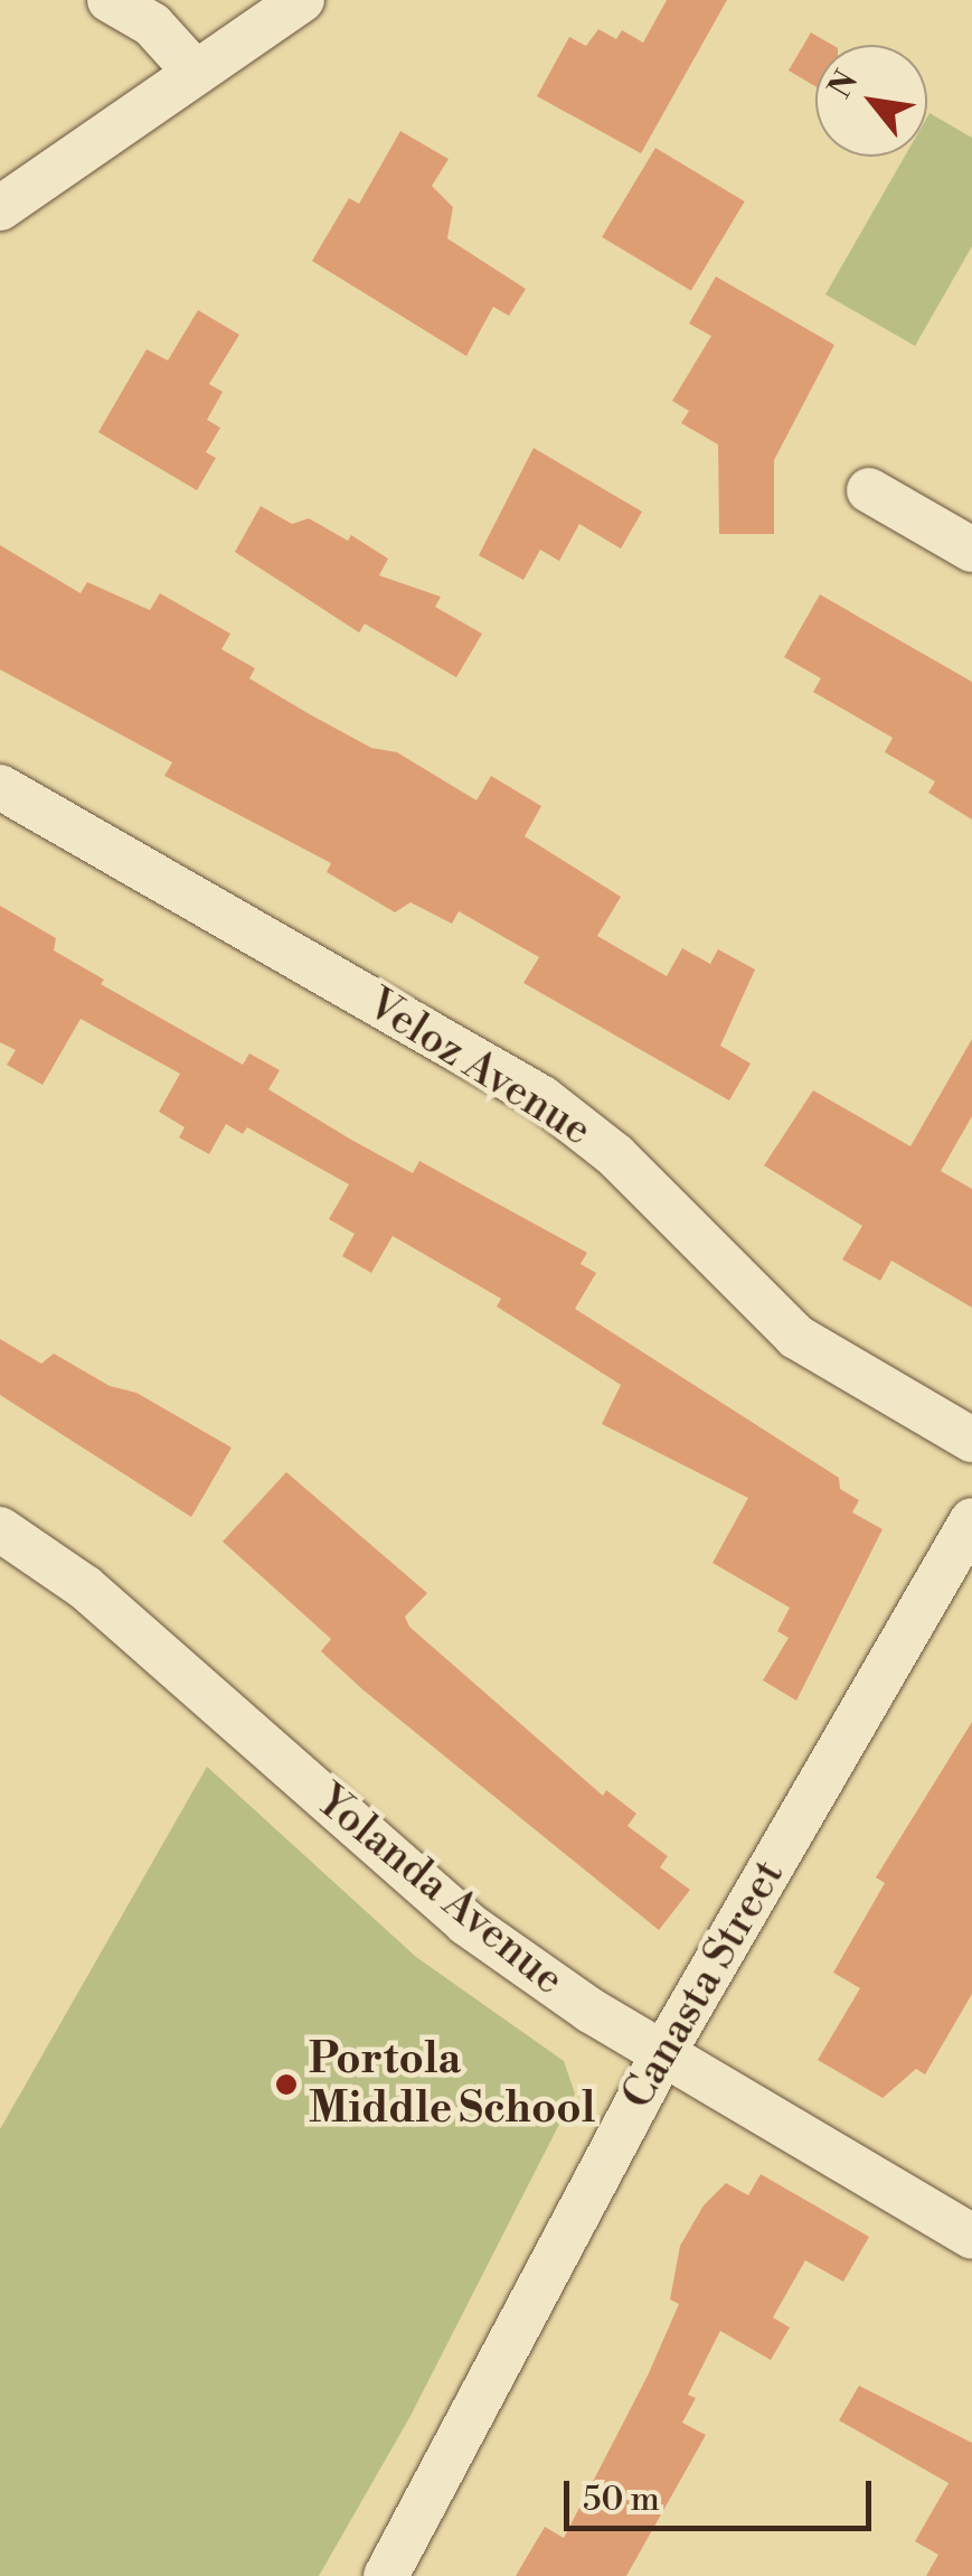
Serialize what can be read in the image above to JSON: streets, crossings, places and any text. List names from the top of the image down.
{
  "streets": {
    "street": ["Veloz Avenue", "Yolanda Avenue", "Canasta Street"]
  },
  "crossings": [
    ["Yolanda Avenue", "Canasta Street"]
  ],
  "places": ["Portola Middle School"],
  "scale_bar": "50 m",
  "north": "top left"
}
